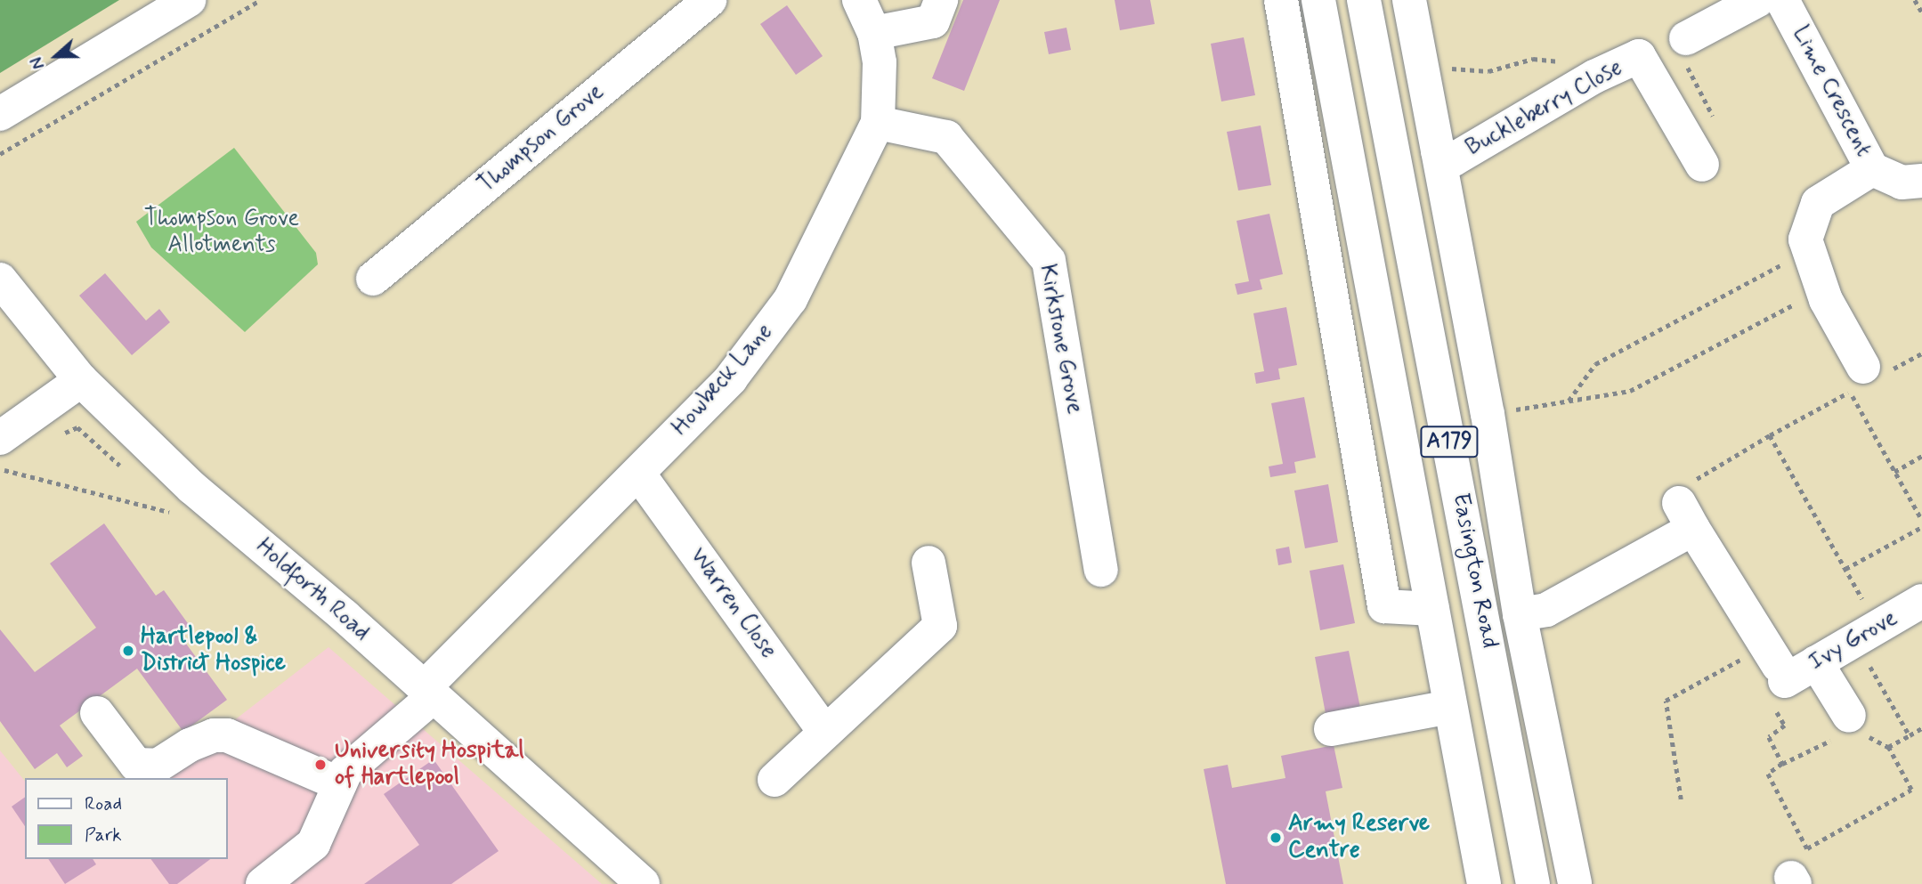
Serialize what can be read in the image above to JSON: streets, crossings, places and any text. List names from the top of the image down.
{
  "streets": {
    "main road": [
      "Lime Crescent",
      "Buckleberry Close",
      "Thompson Grove",
      "Kirkstone Grove",
      "Howbeck Lane",
      "A179",
      "Easington Road",
      "Holdforth Road",
      "Warren Close",
      "Ivy Grove"
    ]
  },
  "crossings": [
    ["Buckleberry Close", "Easington Road"],
    ["Kirkstone Grove", "Howbeck Lane"],
    ["Howbeck Lane", "Holdforth Road"],
    ["Howbeck Lane", "Warren Close"]
  ],
  "parks": ["Thompson Grove Allotments"],
  "places": ["Hartlepool & District Hospice", "University Hospital of Hartlepool", "Army Reserve Centre"],
  "legend": ["Road", "Park"],
  "north": "left"
}
